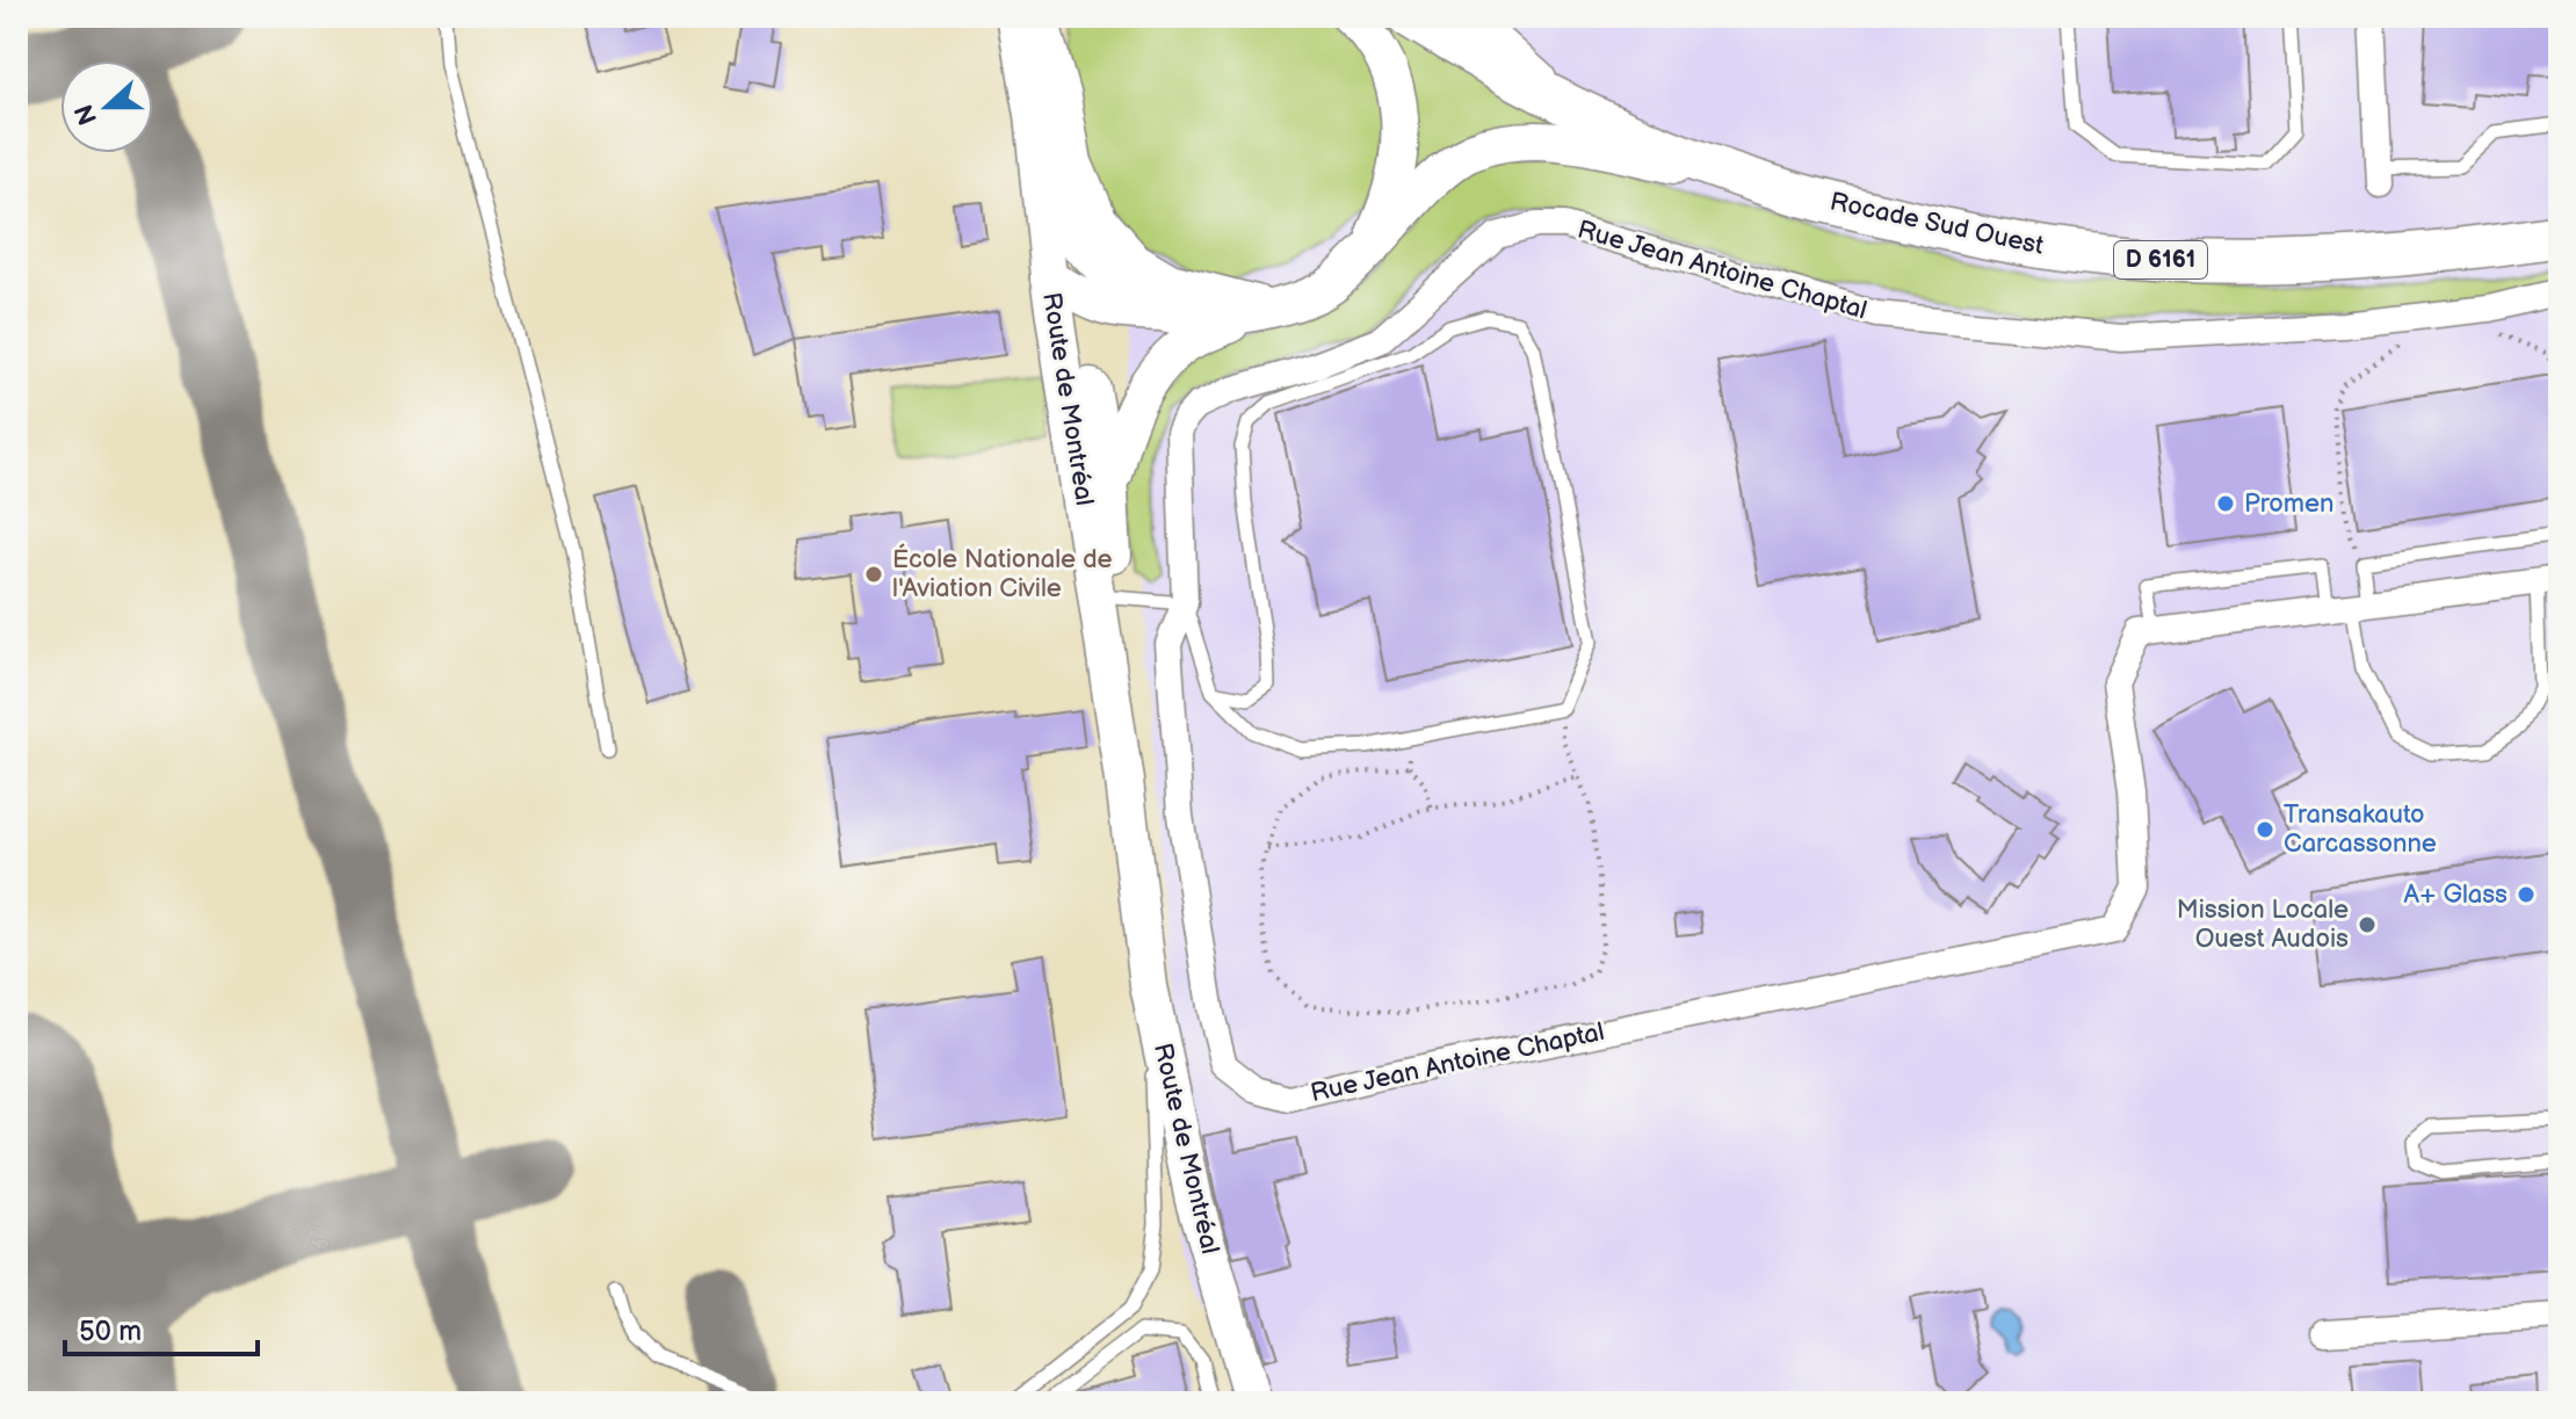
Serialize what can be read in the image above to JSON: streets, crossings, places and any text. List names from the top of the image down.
{
  "streets": {
    "main road": ["Rocade Sud Ouest", "D 6161", "Route de Montréal"],
    "street": ["Rue Jean Antoine Chaptal"]
  },
  "places": [
    "Promen",
    "École Nationale de l'Aviation Civile",
    "Transakauto Carcassonne",
    "A+ Glass",
    "Mission Locale Ouest Audois"
  ],
  "scale_bar": "50 m",
  "north": "left"
}
